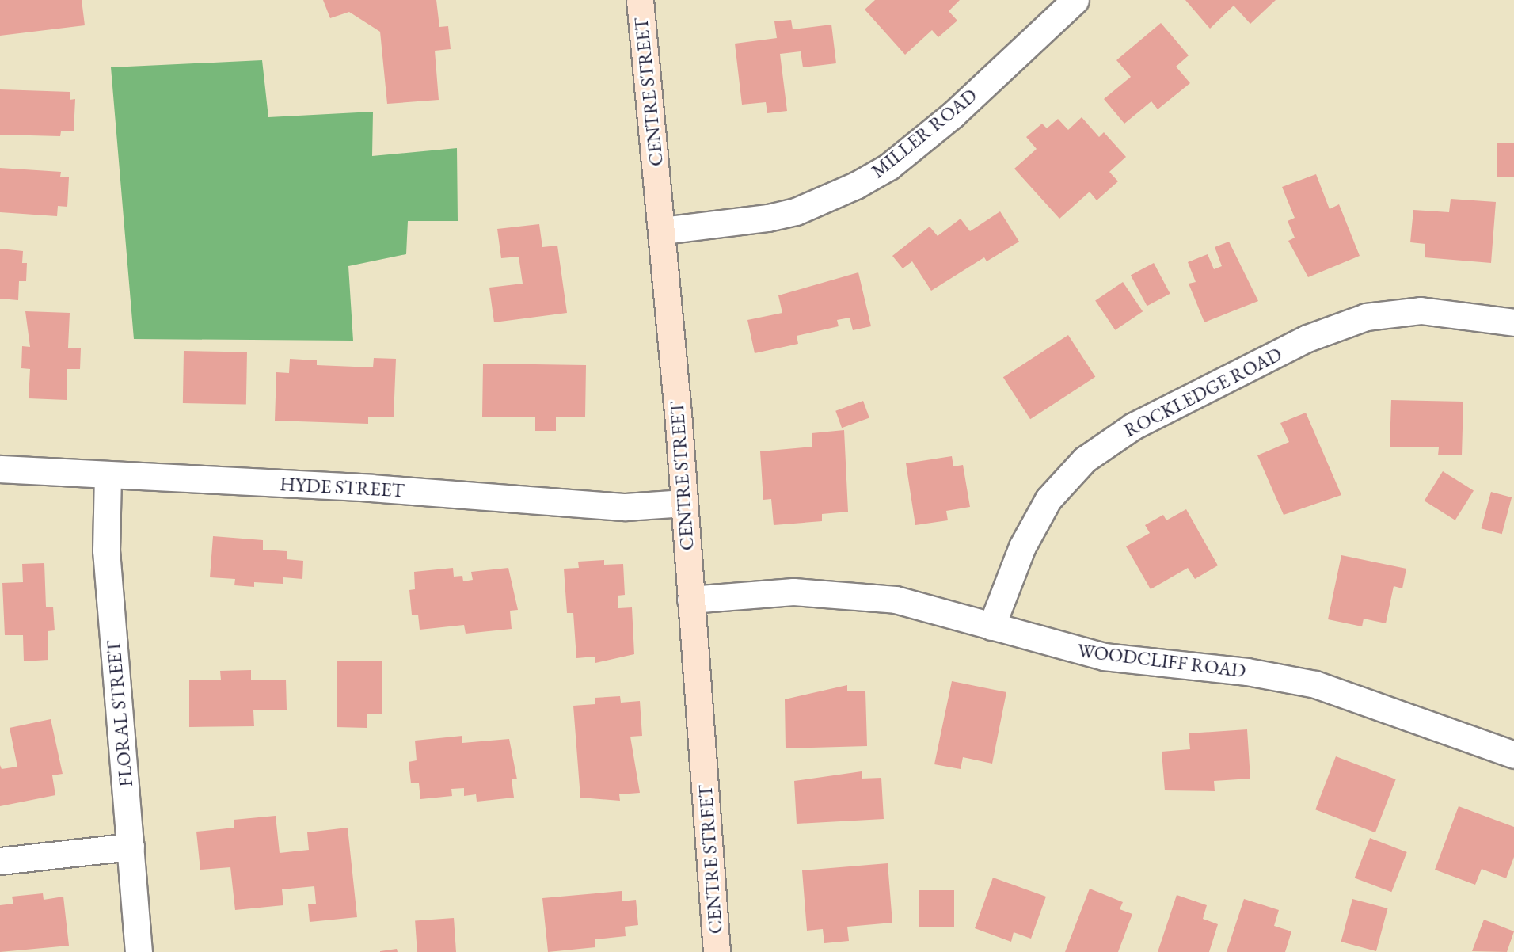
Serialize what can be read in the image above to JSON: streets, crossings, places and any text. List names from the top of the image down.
{
  "streets": {
    "main road": ["CENTRE STREET"],
    "street": [
      "MILLER ROAD",
      "ROCKLEDGE ROAD",
      "HYDE STREET",
      "WOODCLIFF ROAD",
      "FLORAL STREET"
    ]
  },
  "crossings": [
    ["CENTRE STREET", "MILLER ROAD"],
    ["CENTRE STREET", "HYDE STREET"],
    ["CENTRE STREET", "WOODCLIFF ROAD"],
    ["ROCKLEDGE ROAD", "WOODCLIFF ROAD"],
    ["HYDE STREET", "FLORAL STREET"]
  ]
}
